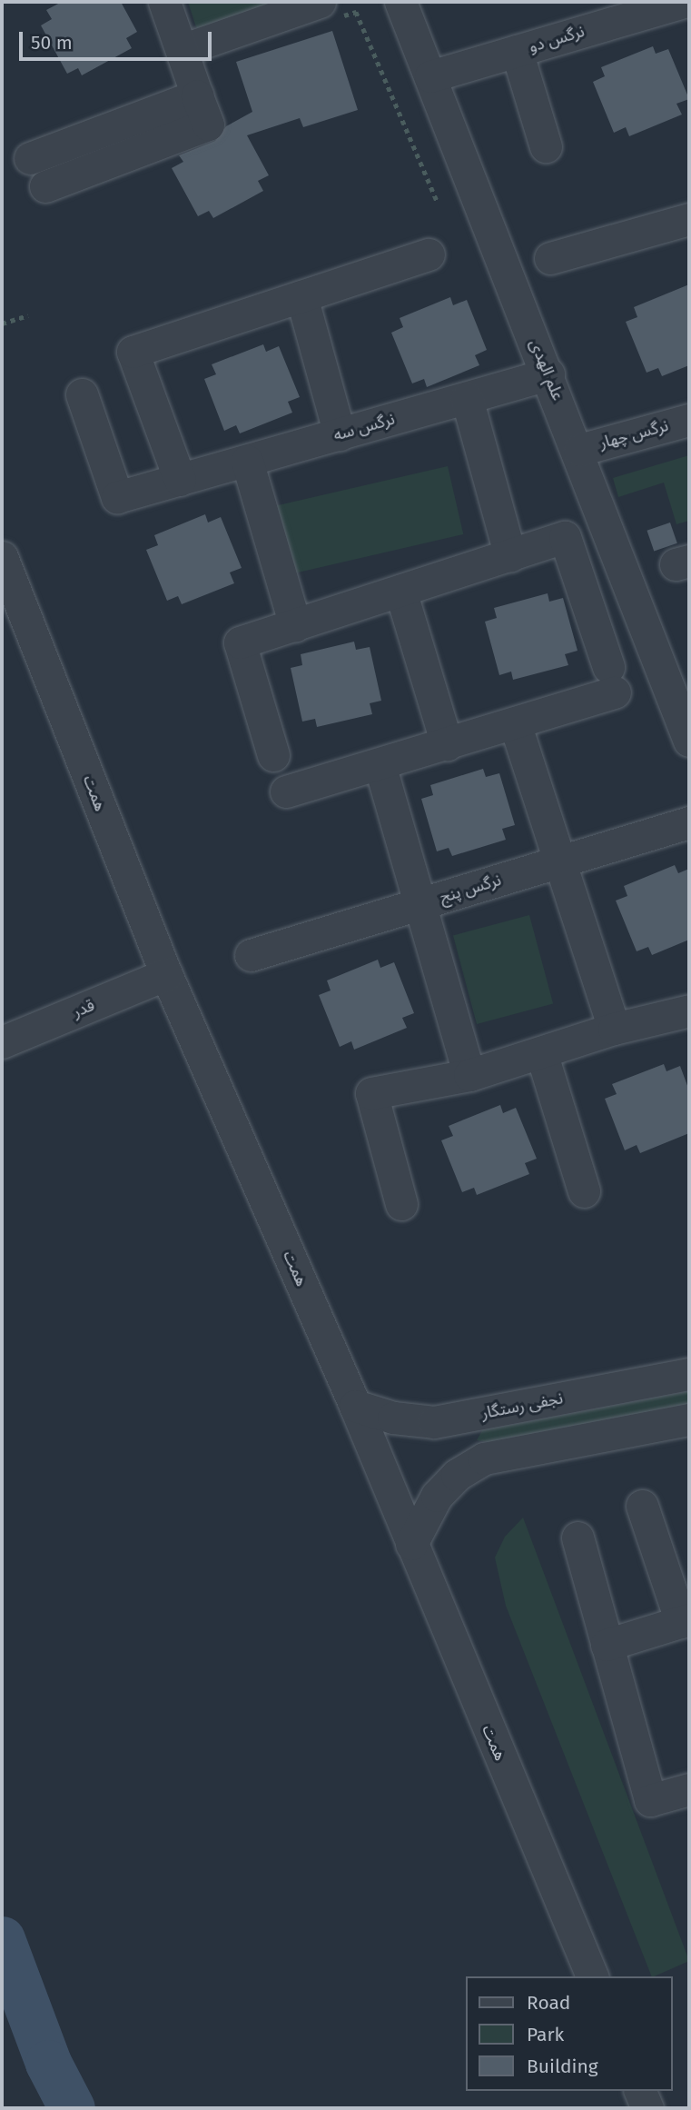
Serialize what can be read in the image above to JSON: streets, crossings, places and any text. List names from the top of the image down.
{
  "streets": {
    "street": [
      "نرگس دو",
      "علم الهدی",
      "نرگس سه",
      "نرگس چهار",
      "همت",
      "نرگس پنج",
      "قدر",
      "نجفی رستگار"
    ]
  },
  "crossings": [
    ["نرگس دو", "علم الهدی"],
    ["علم الهدی", "نرگس سه"],
    ["علم الهدی", "نرگس چهار"],
    ["همت", "قدر"],
    ["همت", "نجفی رستگار"]
  ],
  "legend": ["Road", "Park", "Building"],
  "scale_bar": "50 m"
}
